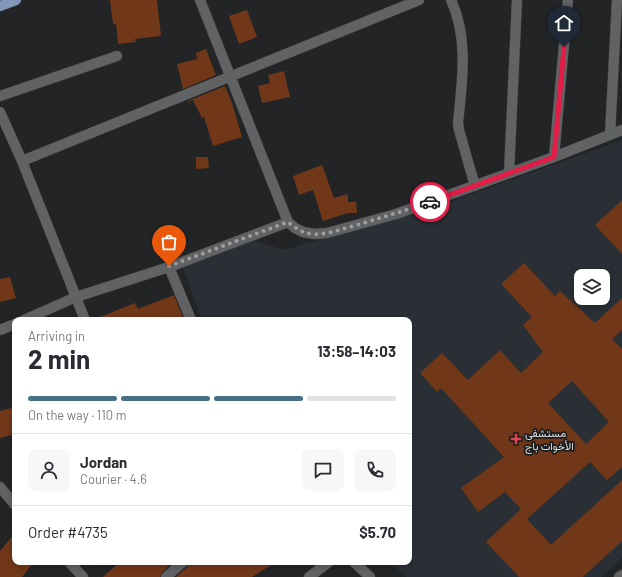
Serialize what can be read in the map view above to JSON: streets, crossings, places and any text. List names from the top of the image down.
{
  "places": {
    "health": ["مستشفى الأخوات باج"]
  },
  "page": {
    "heading": ["2 min", "Arriving in", "13:58–14:03"],
    "panel": [
      "Jordan",
      "Courier · 4.6",
      "Order #4735",
      "$5.70"
    ],
    "bar": "On the way · 110 m"
  }
}
